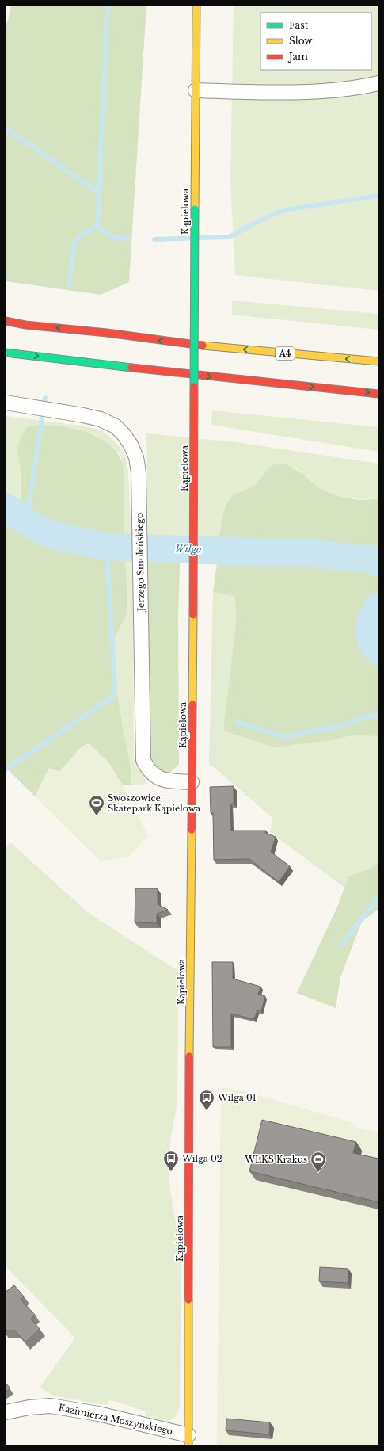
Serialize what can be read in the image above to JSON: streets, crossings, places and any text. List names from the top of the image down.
{
  "streets": {
    "main road": ["Kąpielowa", "A4"],
    "street": ["Jerzego Smoleńskiego", "Kazimierza Moszyńskiego"]
  },
  "crossings": [
    ["Kąpielowa", "Jerzego Smoleńskiego"],
    ["Kąpielowa", "Kazimierza Moszyńskiego"]
  ],
  "water": ["Wilga"],
  "places": {
    "sports": ["Swoszowice Skatepark Kąpielowa", "WLKS Krakus"],
    "bus stop": ["Wilga 01", "Wilga 02"]
  },
  "legend": ["Fast", "Slow", "Jam"]
}
